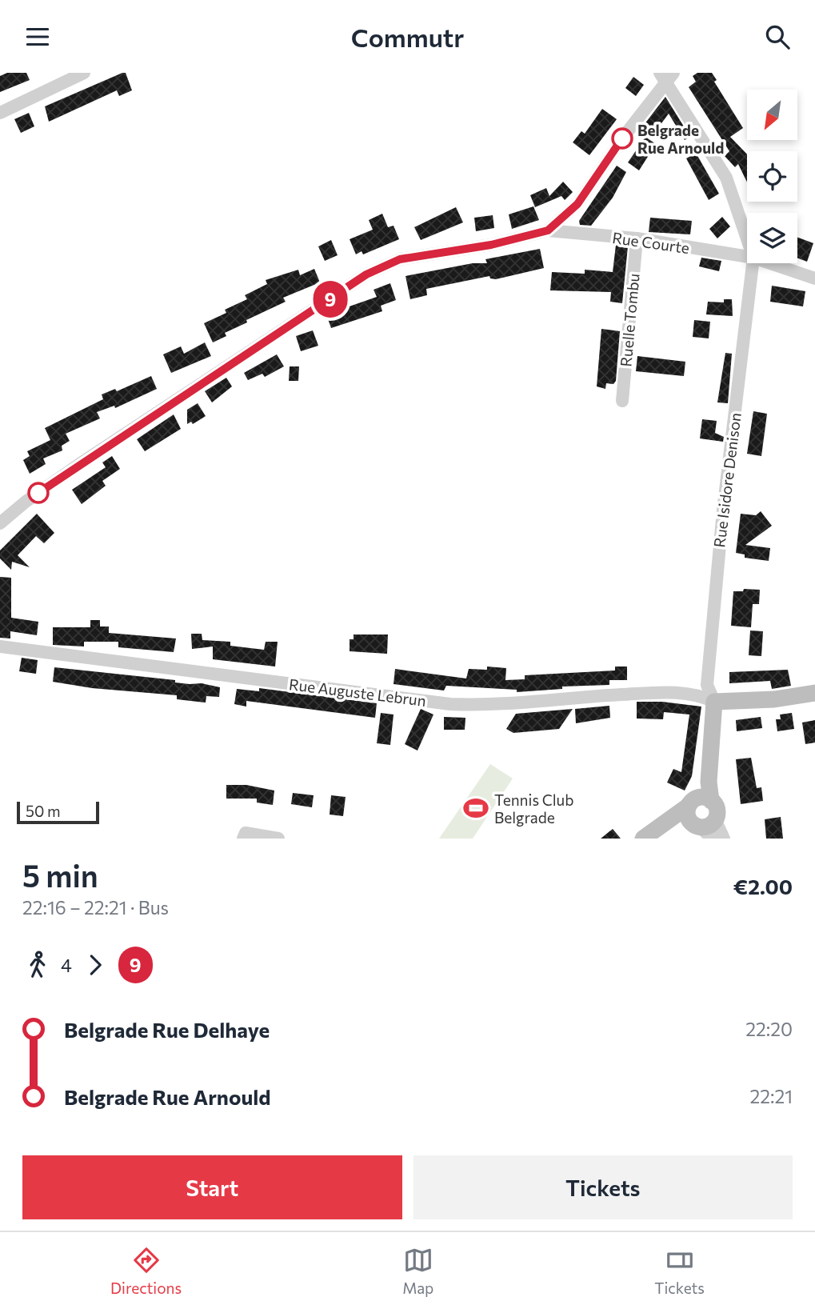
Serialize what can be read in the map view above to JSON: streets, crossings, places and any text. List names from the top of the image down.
{
  "streets": {
    "street": [
      "Rue Courte",
      "Ruelle Tombu",
      "Rue Isidore Denison",
      "Rue Auguste Lebrun"
    ]
  },
  "crossings": [
    ["Rue Courte", "Ruelle Tombu"],
    ["Rue Isidore Denison", "Rue Auguste Lebrun"]
  ],
  "places": {
    "other": ["Belgrade Rue Arnould"],
    "sports": ["Tennis Club Belgrade"]
  },
  "lines": ["bus line 9"],
  "scale_bar": "50 m",
  "north": "bottom left",
  "page": {
    "header": "Commutr",
    "on_map": "9",
    "scale": "50 m",
    "heading": ["5 min", "22:16 – 22:21 · Bus", "€2.00"],
    "legs": ["4", "9"],
    "list": [
      {
        "name": "Belgrade Rue Delhaye",
        "value": "22:20"
      },
      {
        "name": "Belgrade Rue Arnould",
        "value": "22:21"
      }
    ],
    "buttons": ["Start", "Tickets"],
    "tabs": ["Directions", "Map", "Tickets"]
  }
}
